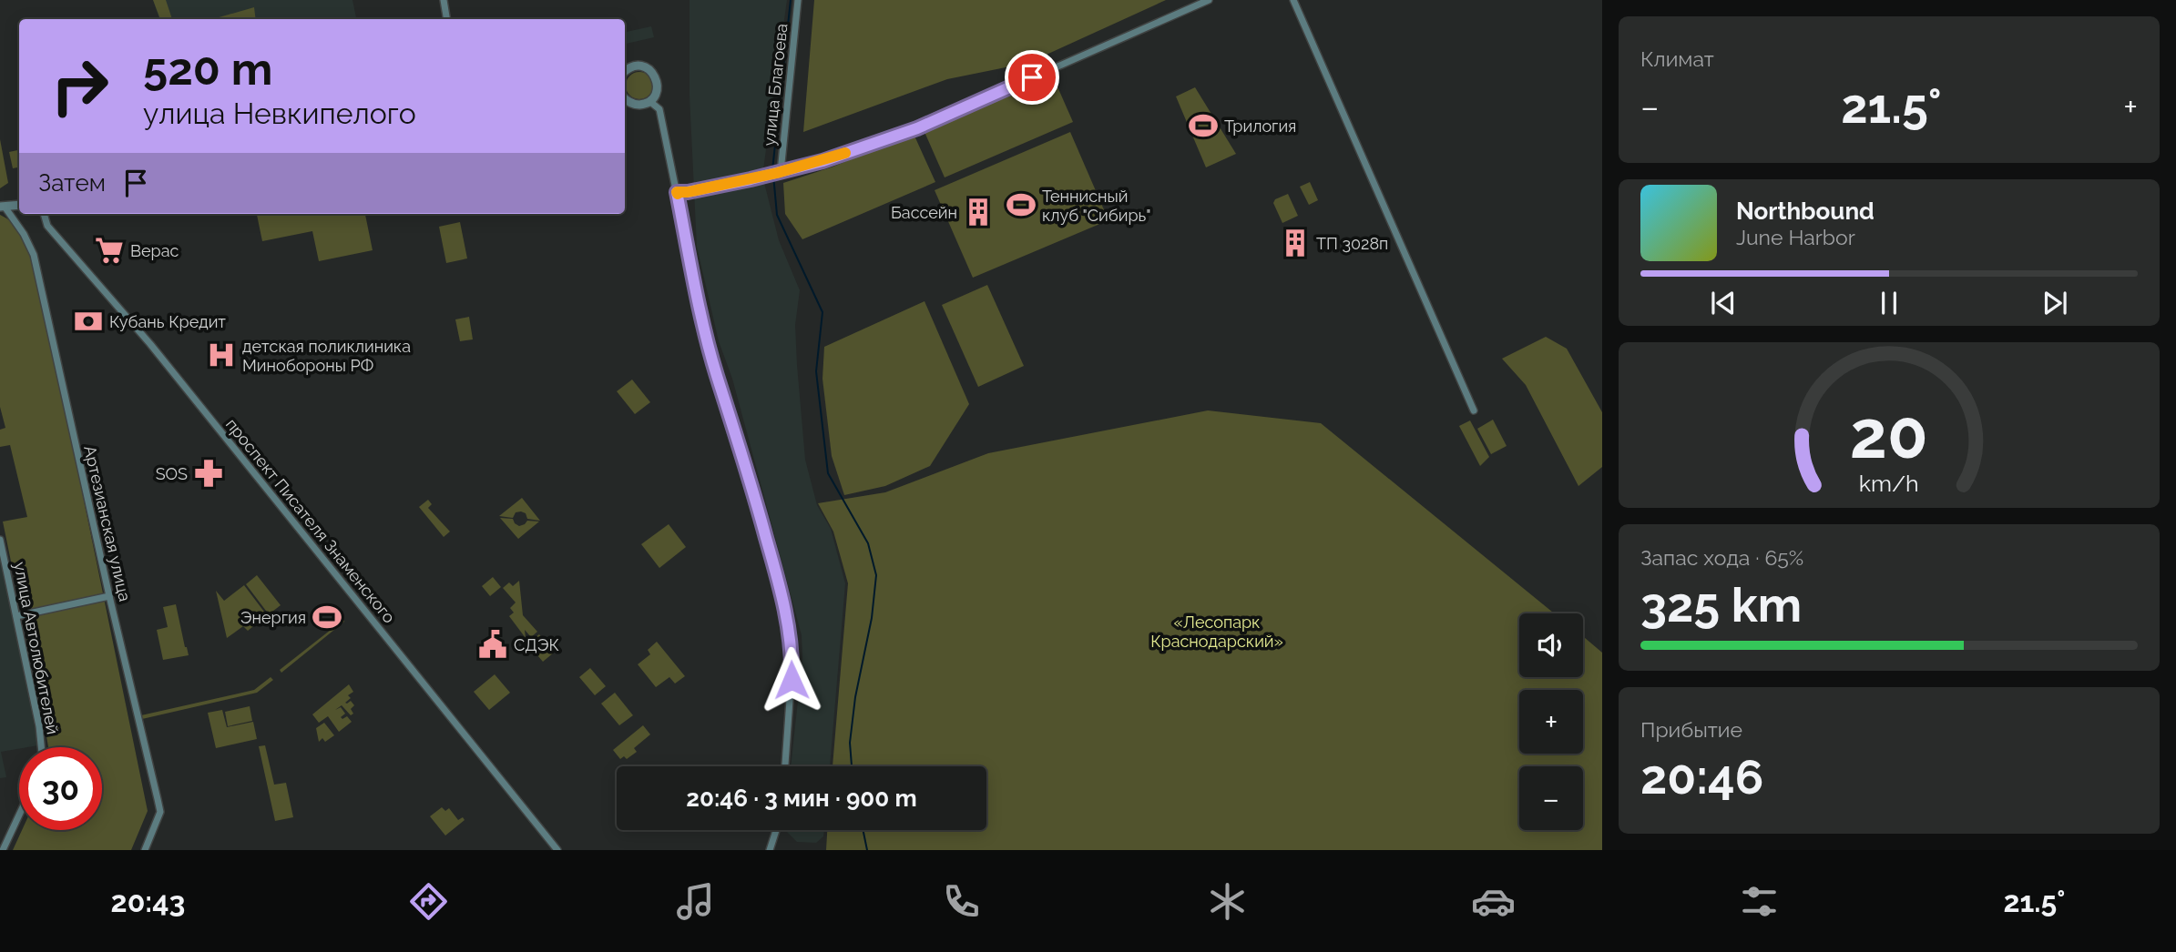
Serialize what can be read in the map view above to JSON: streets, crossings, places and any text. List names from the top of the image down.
{
  "streets": {
    "street": [
      "улица Благоева",
      "проспект Писателя Знаменского",
      "Артезианская улица",
      "улица Автолюбителей"
    ]
  },
  "parks": ["«Лесопарк Краснодарский»"],
  "places": {
    "sports": ["Трилогия", "Теннисный клуб \"Сибирь\"", "Энергия"],
    "building": ["Бассейн", "ТП 3028п"],
    "supermarket": ["Верас"],
    "bank": ["Кубань Кредит"],
    "hospital": ["детская поликлиника Минобороны РФ"],
    "pharmacy": ["SOS"],
    "public building": ["СДЭК"]
  },
  "page": {
    "tile": [
      "Климат",
      ["Запас хода · 65%", "325 km"],
      ["Прибытие", "20:46"]
    ],
    "turn": ["520 m", "улица Невкипелого"],
    "heat": ["−", "21.5°", "+"],
    "then": "Затем",
    "song": ["Northbound", "June Harbor"],
    "map_buttons": ["+", "−"],
    "limit": "30",
    "trip": "20:46 · 3 мин · 900 m",
    "tabs": ["20:43", "21.5°"],
    "gauge": ["20", "km/h"]
  }
}
